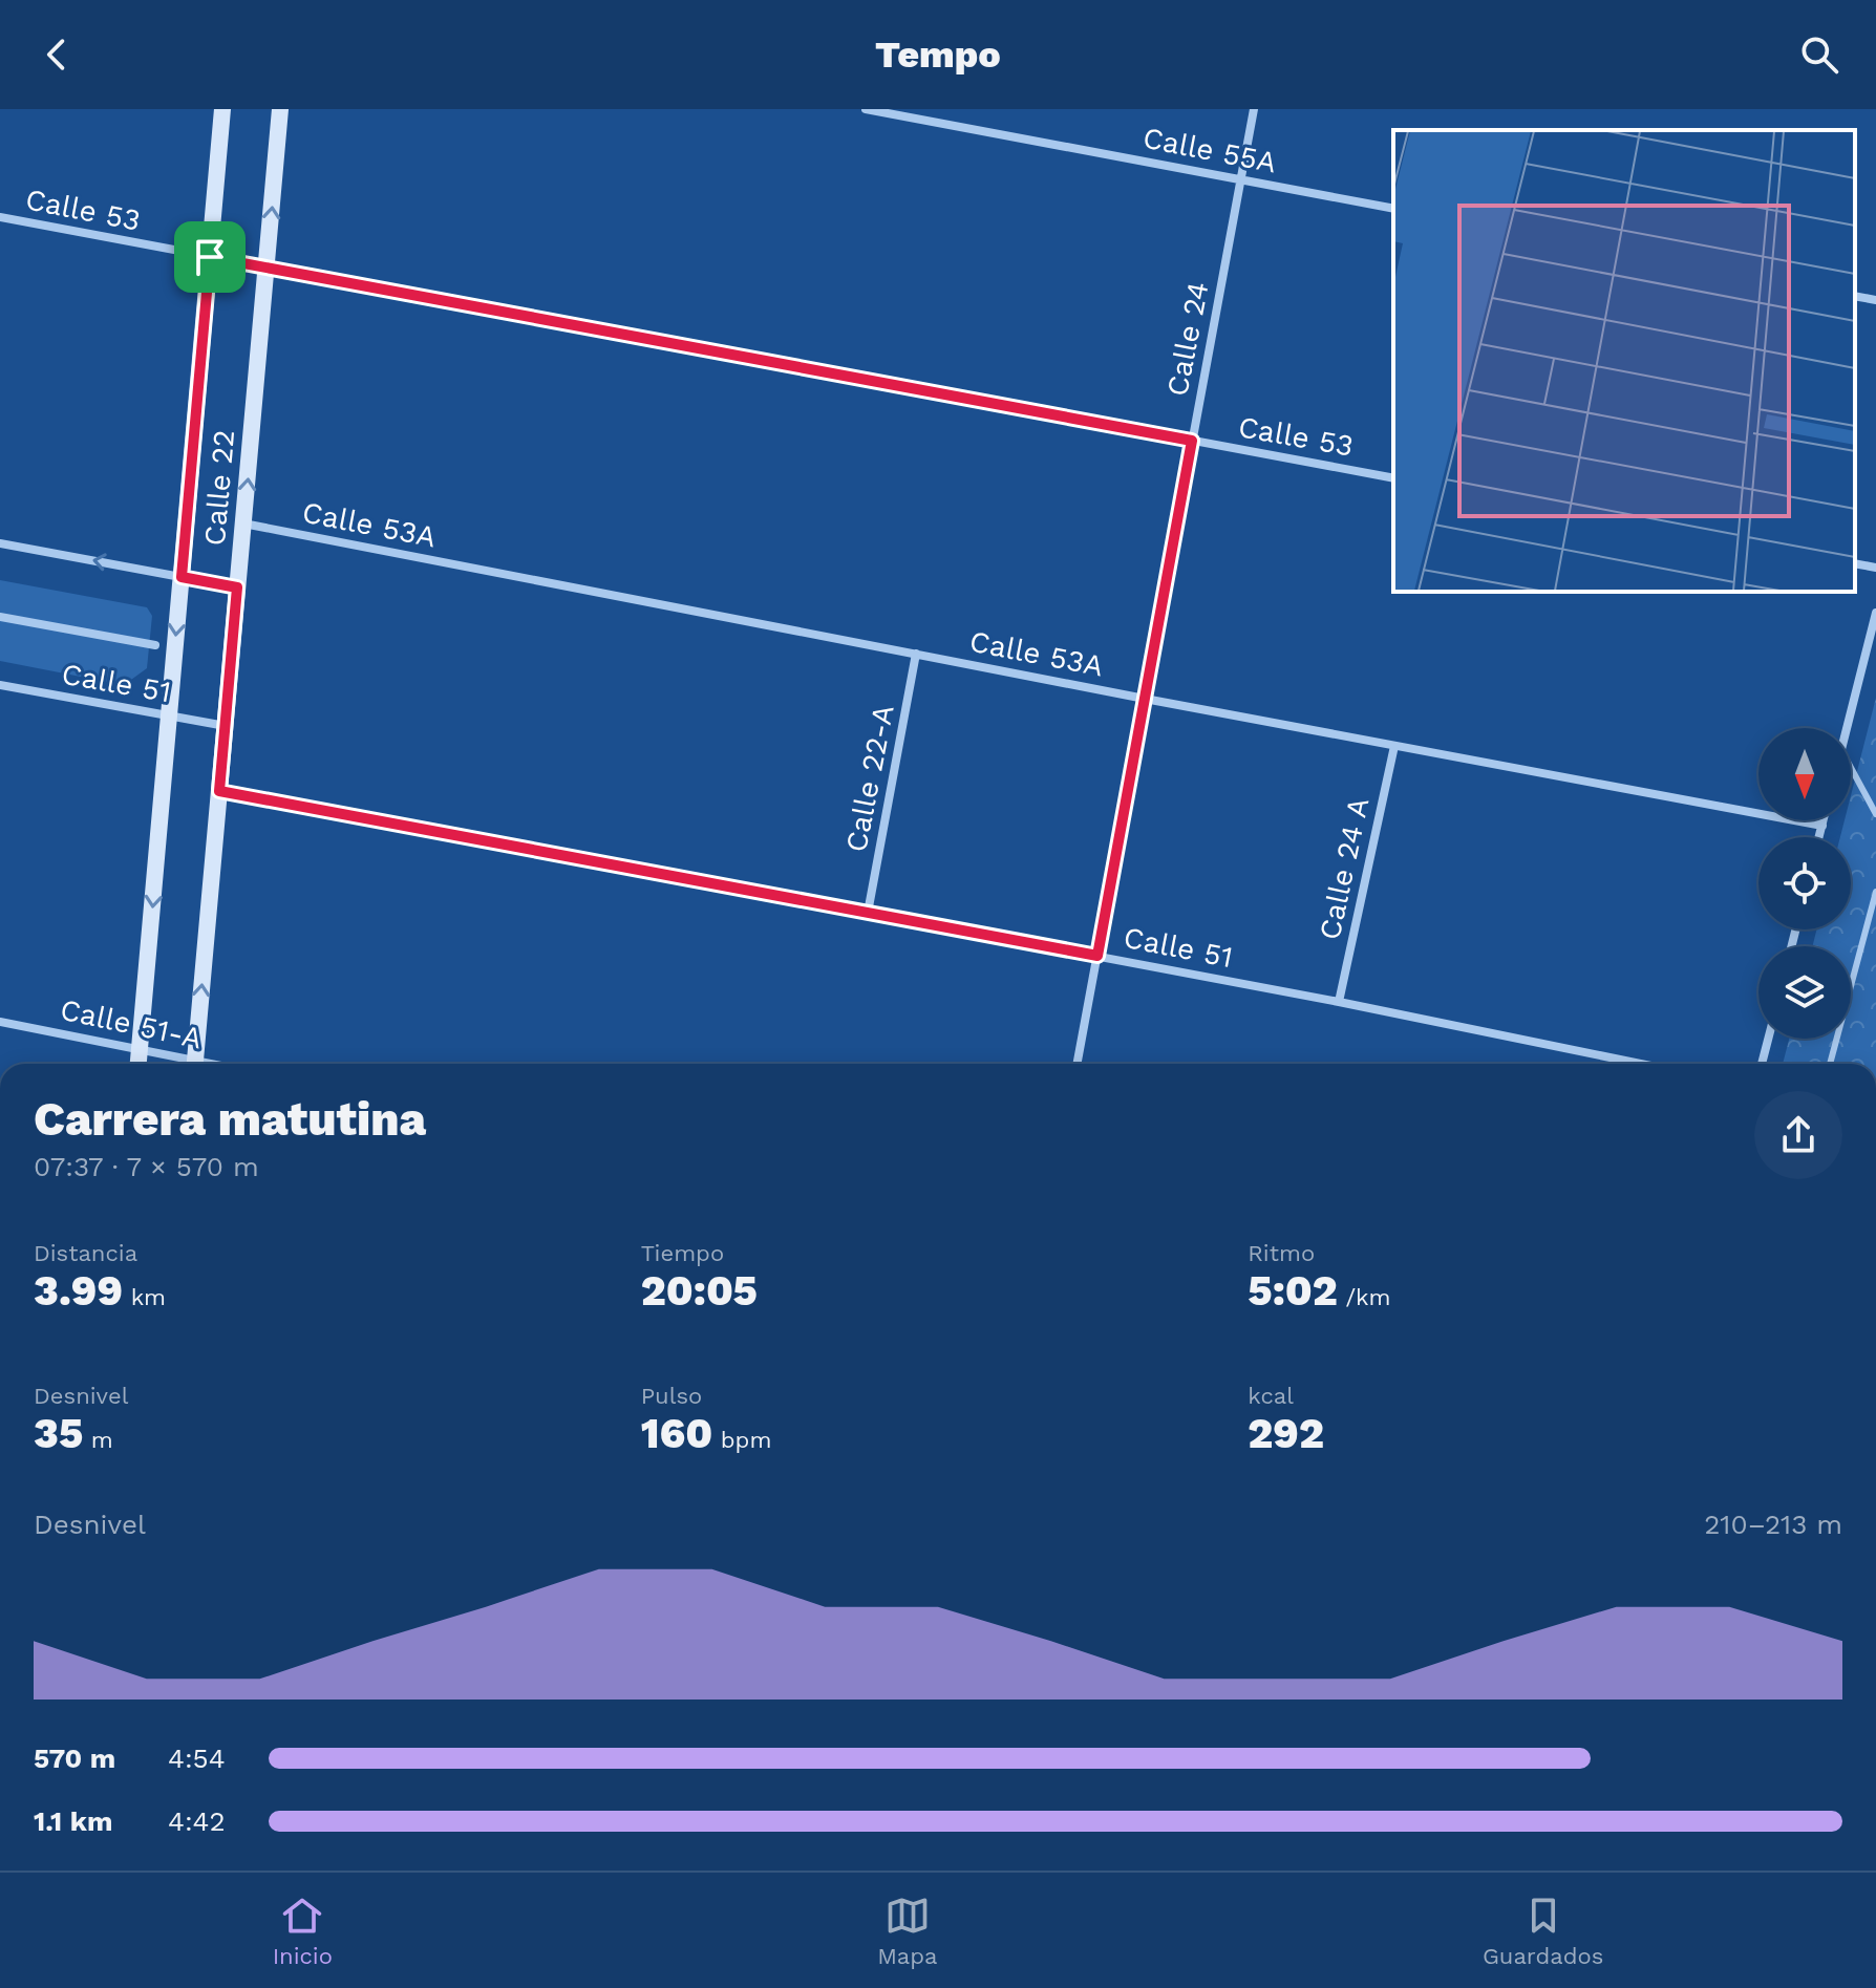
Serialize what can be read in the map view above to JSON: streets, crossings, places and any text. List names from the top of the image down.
{
  "streets": {
    "street": [
      "Calle 55A",
      "Calle 53",
      "Calle 24",
      "Calle 22",
      "Calle 53A",
      "Calle 51",
      "Calle 22-A",
      "Calle 24 A",
      "Calle 51-A"
    ]
  },
  "crossings": [
    ["Calle 55A", "Calle 24"],
    ["Calle 53", "Calle 24"],
    ["Calle 53", "Calle 22"],
    ["Calle 24", "Calle 53A"],
    ["Calle 24", "Calle 51"],
    ["Calle 22", "Calle 53A"],
    ["Calle 22", "Calle 51"],
    ["Calle 22", "Calle 51-A"],
    ["Calle 53A", "Calle 22-A"],
    ["Calle 53A", "Calle 24 A"],
    ["Calle 51", "Calle 22-A"],
    ["Calle 51", "Calle 24 A"]
  ],
  "north": "bottom",
  "page": {
    "header": "Tempo",
    "heading": ["Carrera matutina", "07:37 · 7 × 570 m"],
    "stats": [
      ["Distancia", "3.99 km"],
      ["Tiempo", "20:05"],
      ["Ritmo", "5:02 /km"],
      ["Desnivel", "35 m"],
      ["Pulso", "160 bpm"],
      ["kcal", "292"]
    ],
    "chart": ["Desnivel", "210–213 m"],
    "list": [
      {
        "name": "570 m",
        "note": "4:54"
      },
      {
        "name": "1.1 km",
        "note": "4:42"
      }
    ],
    "tabs": ["Inicio", "Mapa", "Guardados"]
  }
}
